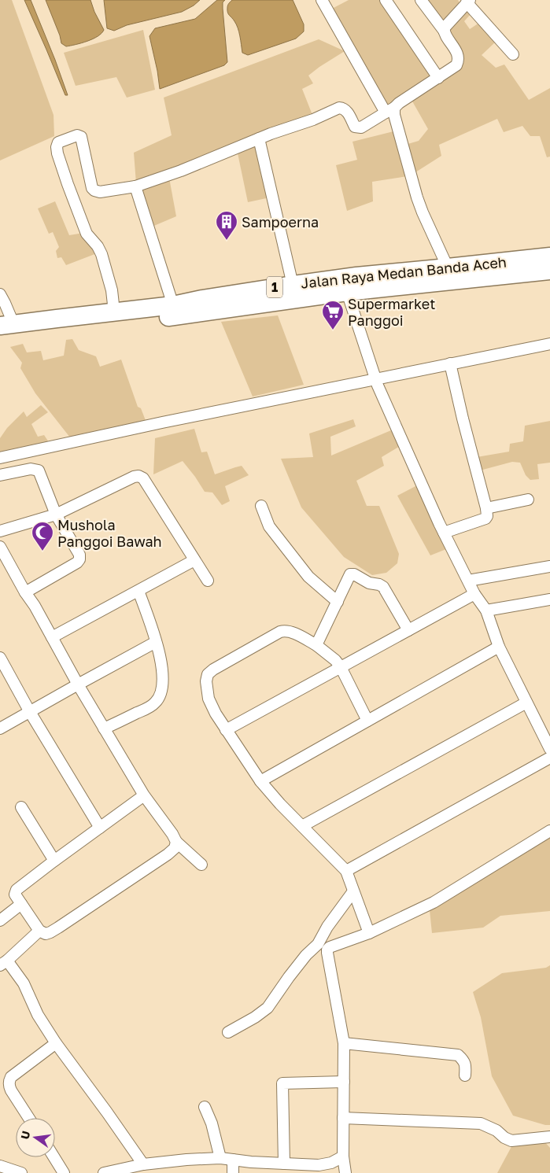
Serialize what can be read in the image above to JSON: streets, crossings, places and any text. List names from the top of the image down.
{
  "streets": {
    "highway": ["Jalan Raya Medan Banda Aceh", "1"]
  },
  "places": {
    "building": ["Sampoerna"],
    "supermarket": ["Supermarket Panggoi"],
    "mosque": ["Mushola Panggoi Bawah"]
  },
  "north": "left"
}
